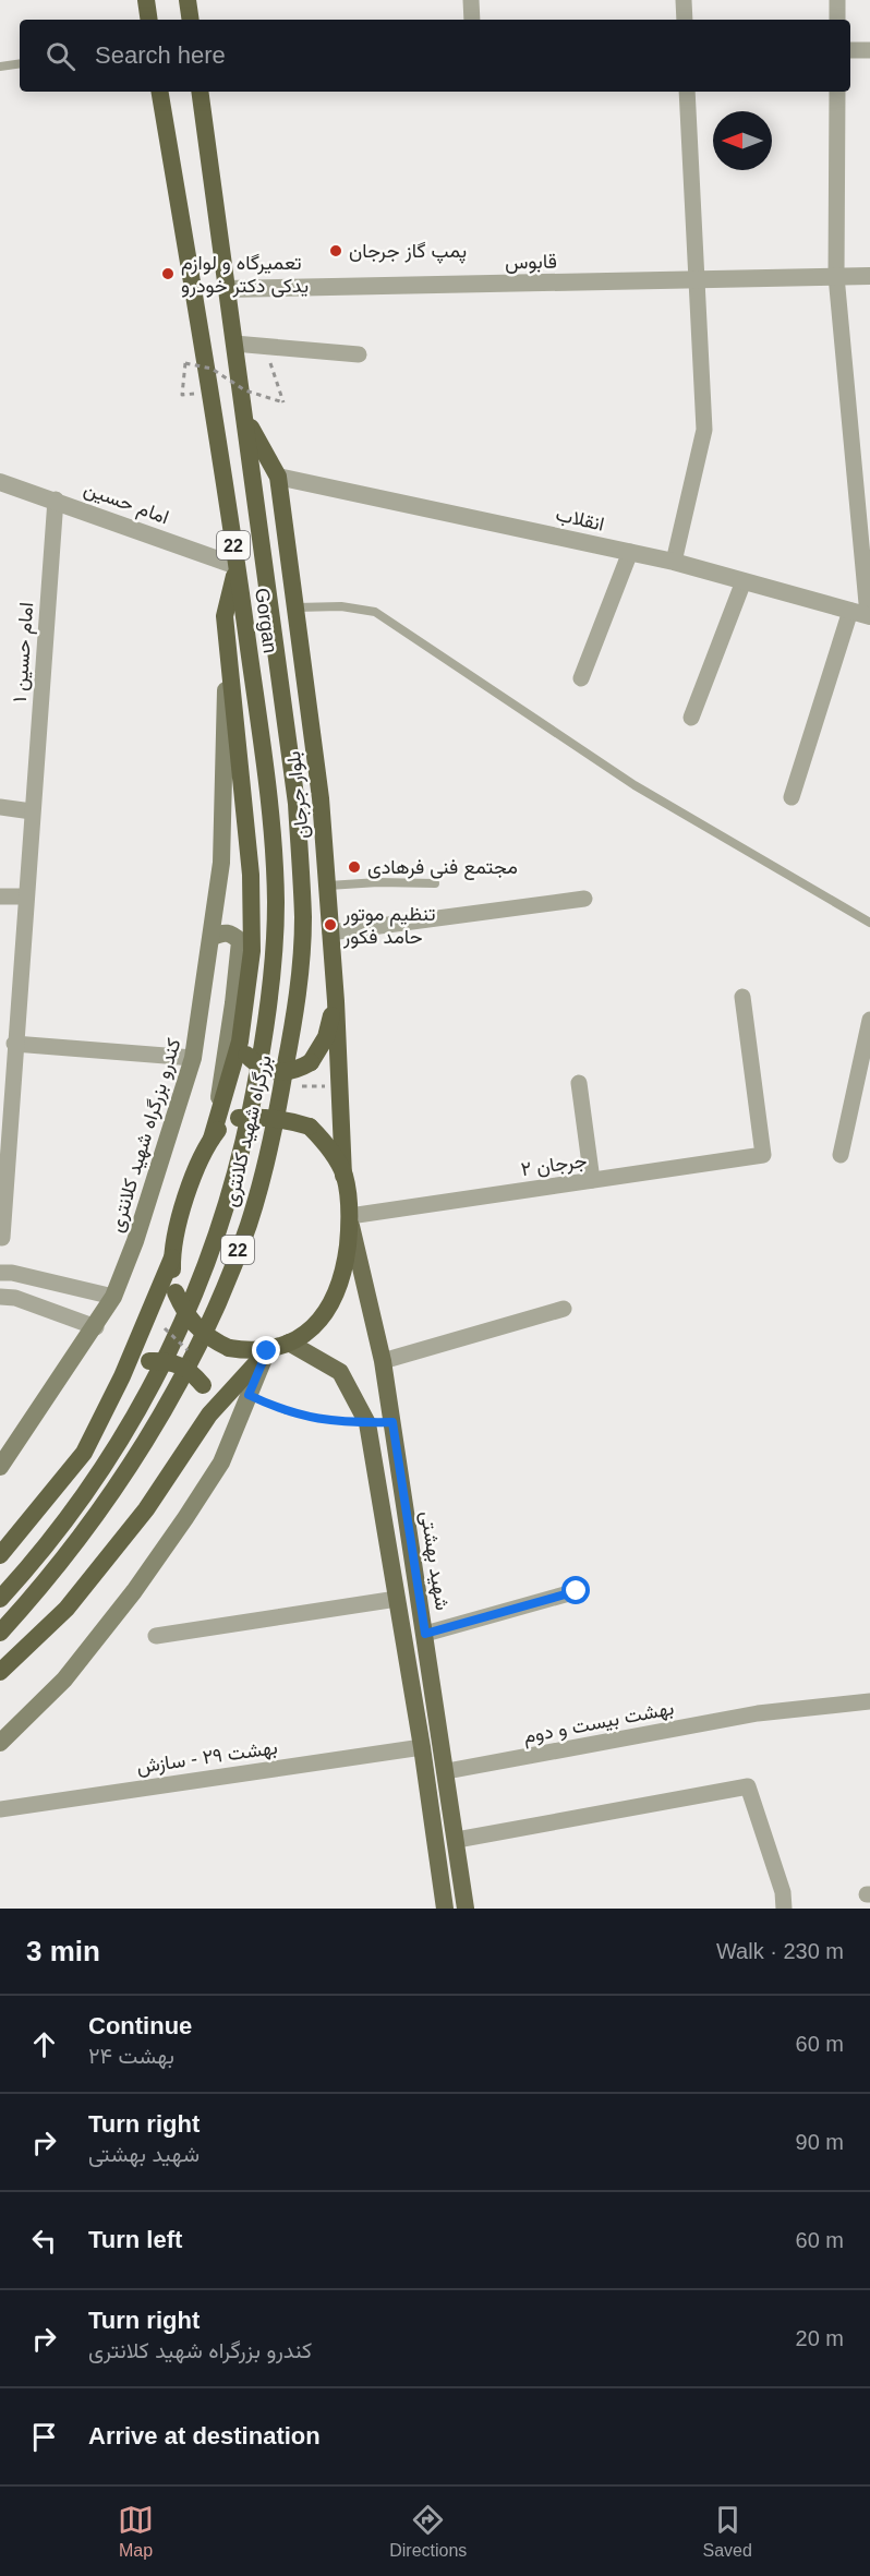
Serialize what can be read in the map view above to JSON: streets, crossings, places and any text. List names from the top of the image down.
{
  "streets": {
    "highway": [
      "22",
      "Gorgan",
      "بلوار جرجان",
      "بزرگراه شهید کلانتری"
    ],
    "main road": ["کندرو بزرگراه شهید کلانتری", "شهید بهشتی"],
    "street": [
      "قابوس",
      "امام حسین",
      "انقلاب",
      "امام حسین ۱",
      "جرجان ۲",
      "بهشت بیست و دوم",
      "بهشت ۲۹ - سازش"
    ]
  },
  "crossings": [
    ["قابوس", "Gorgan"],
    ["امام حسین", "Gorgan"],
    ["امام حسین", "امام حسین ۱"],
    ["انقلاب", "بلوار جرجان"],
    ["Gorgan", "بلوار جرجان"],
    ["Gorgan", "بزرگراه شهید کلانتری"],
    ["بلوار جرجان", "جرجان ۲"],
    ["بلوار جرجان", "شهید بهشتی"],
    ["جرجان ۲", "شهید بهشتی"],
    ["شهید بهشتی", "بهشت بیست و دوم"]
  ],
  "places": [
    "پمپ گاز جرجان",
    "تعمیرگاه و لوازم یدکی دکتر خودرو",
    "مجتمع فنی فرهادی",
    "تنظیم موتور حامد فکور"
  ],
  "north": "left",
  "page": {
    "search": "Search here",
    "heading": ["3 min", "Walk · 230 m"],
    "list": [
      ["Continue", "بهشت ۲۴", "60 m"],
      ["Turn right", "شهید بهشتی", "90 m"],
      ["Turn left", "60 m"],
      ["Turn right", "کندرو بزرگراه شهید کلانتری", "20 m"],
      "Arrive at destination"
    ],
    "nav": ["Map", "Directions", "Saved"]
  }
}
